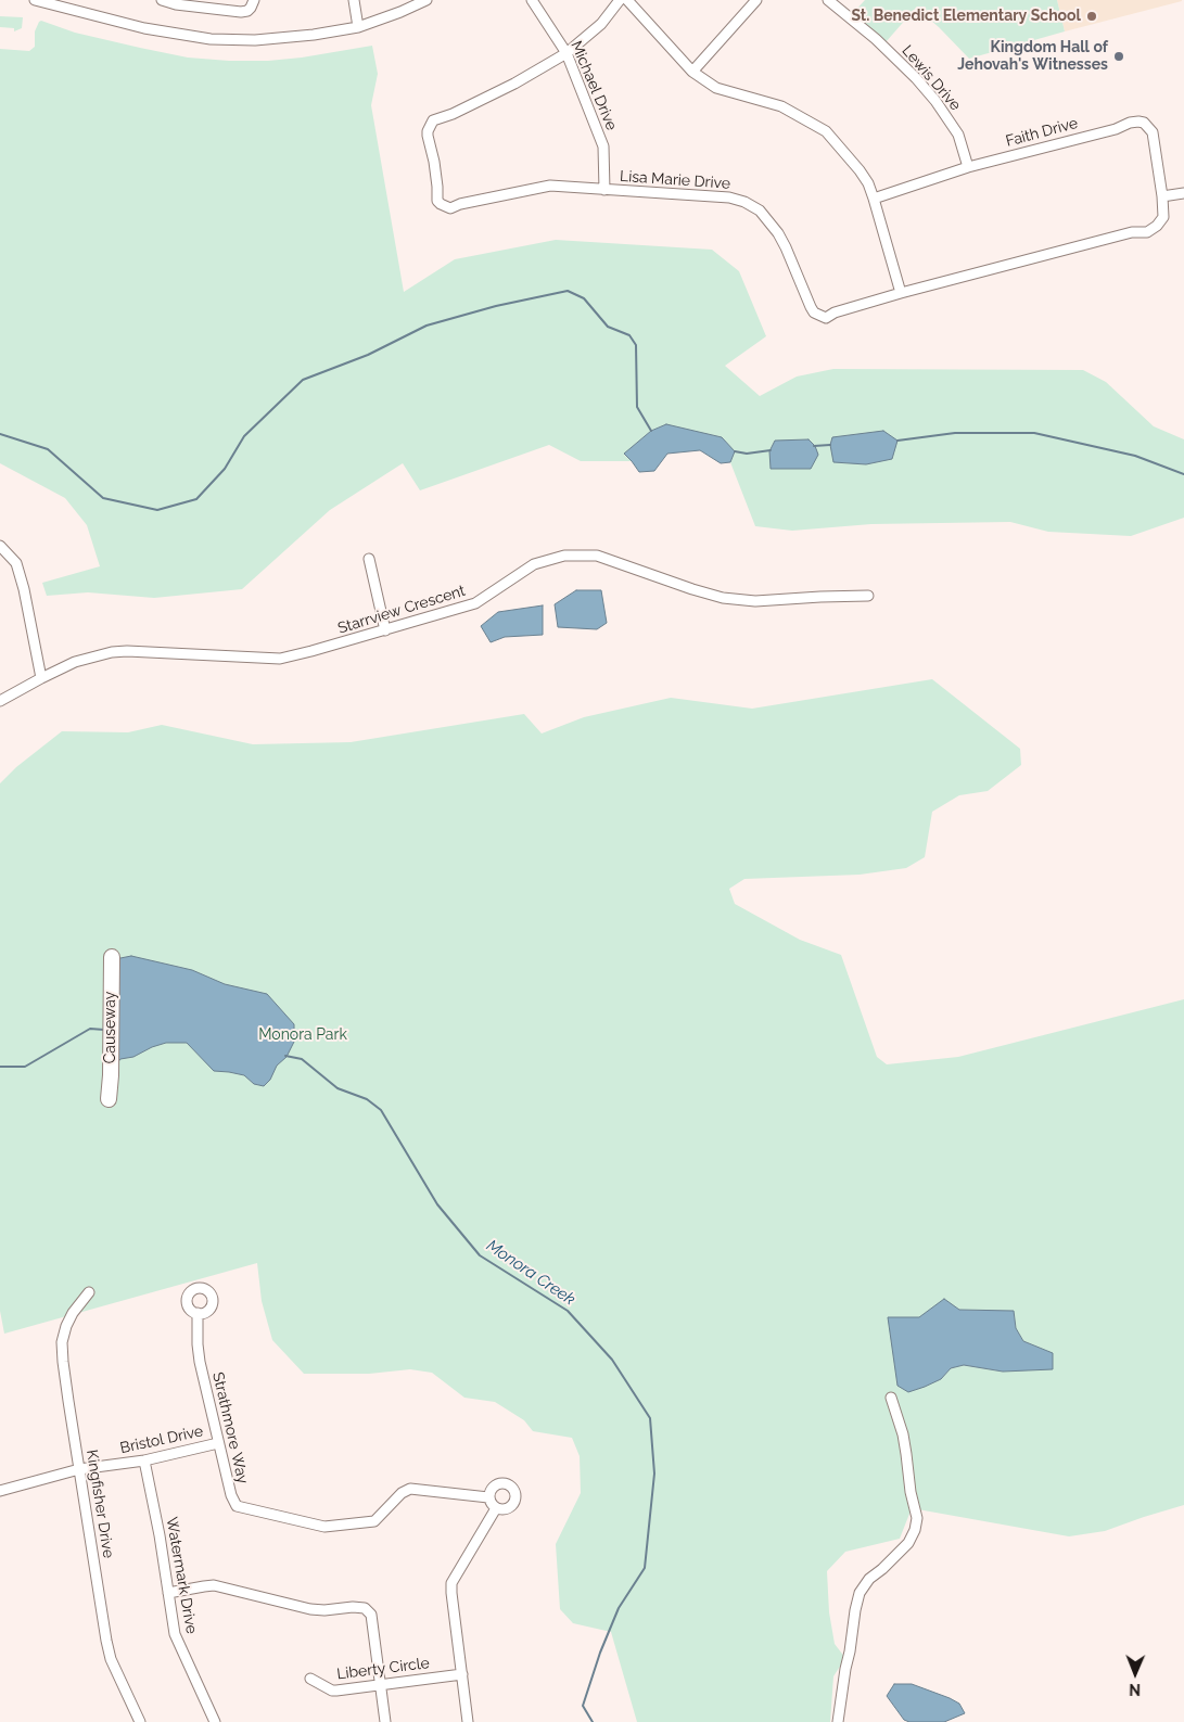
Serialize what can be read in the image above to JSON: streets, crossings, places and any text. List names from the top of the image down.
{
  "streets": {
    "highway": ["Causeway"],
    "street": [
      "Lewis Drive",
      "Michael Drive",
      "Faith Drive",
      "Lisa Marie Drive",
      "Starrview Crescent",
      "Strathmore Way",
      "Bristol Drive",
      "Kingfisher Drive",
      "Watermark Drive",
      "Liberty Circle"
    ]
  },
  "crossings": [
    ["Lewis Drive", "Faith Drive"],
    ["Michael Drive", "Lisa Marie Drive"],
    ["Faith Drive", "Lisa Marie Drive"],
    ["Strathmore Way", "Bristol Drive"],
    ["Bristol Drive", "Kingfisher Drive"],
    ["Bristol Drive", "Watermark Drive"]
  ],
  "water": ["Monora Creek"],
  "parks": ["Monora Park"],
  "places": ["St. Benedict Elementary School", "Kingdom Hall of Jehovah's Witnesses"],
  "north": "bottom"
}
